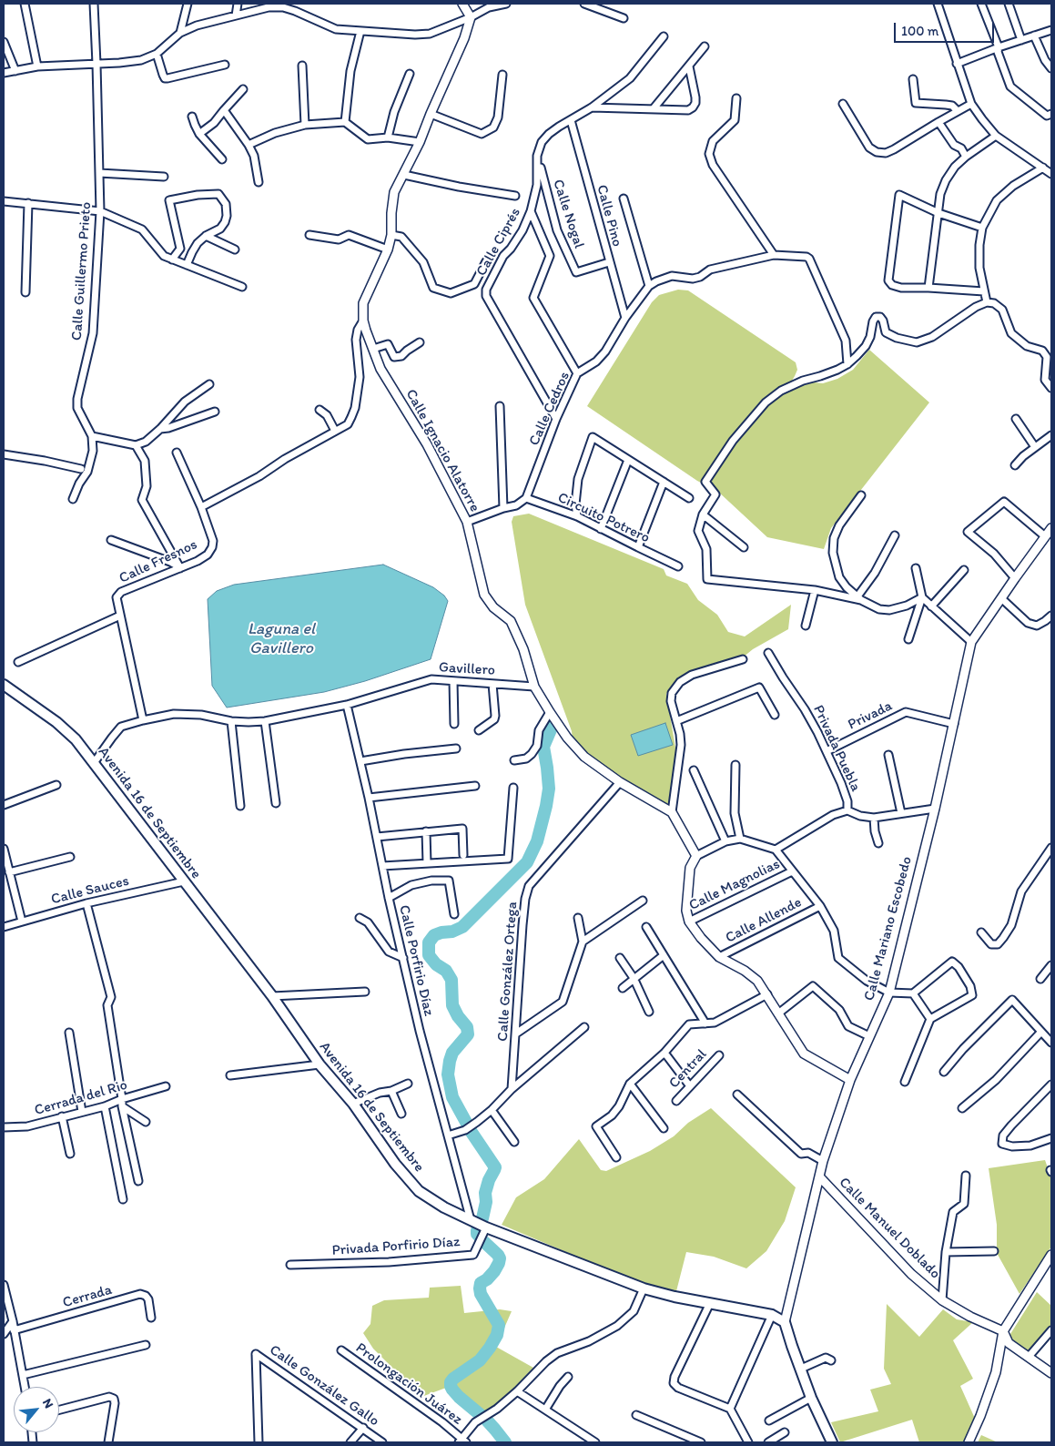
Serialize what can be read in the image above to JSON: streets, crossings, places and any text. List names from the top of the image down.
{
  "streets": {
    "main road": ["Avenida 16 de Septiembre"],
    "street": [
      "Calle Nogal",
      "Calle Pino",
      "Calle Ciprés",
      "Calle Guillermo Prieto",
      "Calle Cedros",
      "Calle Ignacio Alatorre",
      "Circuito Potrero",
      "Calle Fresnos",
      "Gavillero",
      "Privada",
      "Privada Puebla",
      "Calle Magnolias",
      "Calle Sauces",
      "Calle Allende",
      "Calle Mariano Escobedo",
      "Calle Porfirio Díaz",
      "Calle González Ortega",
      "Central",
      "Cerrada del Rio",
      "Calle Manuel Doblado",
      "Privada Porfirio Díaz",
      "Cerrada",
      "Prolongación Juárez",
      "Calle González Gallo"
    ]
  },
  "crossings": [
    ["Calle Nogal", "Calle Pino"],
    ["Calle Nogal", "Calle Ciprés"],
    ["Calle Nogal", "Calle Cedros"],
    ["Calle Pino", "Calle Ciprés"],
    ["Calle Pino", "Calle Cedros"],
    ["Calle Ciprés", "Calle Cedros"],
    ["Calle Cedros", "Circuito Potrero"],
    ["Calle Ignacio Alatorre", "Gavillero"],
    ["Calle Ignacio Alatorre", "Calle González Ortega"],
    ["Calle Fresnos", "Gavillero"],
    ["Gavillero", "Avenida 16 de Septiembre"],
    ["Gavillero", "Calle Porfirio Díaz"],
    ["Privada", "Privada Puebla"],
    ["Privada", "Calle Mariano Escobedo"],
    ["Avenida 16 de Septiembre", "Calle Sauces"],
    ["Avenida 16 de Septiembre", "Calle Mariano Escobedo"],
    ["Avenida 16 de Septiembre", "Calle Porfirio Díaz"],
    ["Avenida 16 de Septiembre", "Privada Porfirio Díaz"],
    ["Calle Mariano Escobedo", "Calle Manuel Doblado"]
  ],
  "water": ["Laguna el Gavillero"],
  "scale_bar": "100 m",
  "north": "top right"
}
